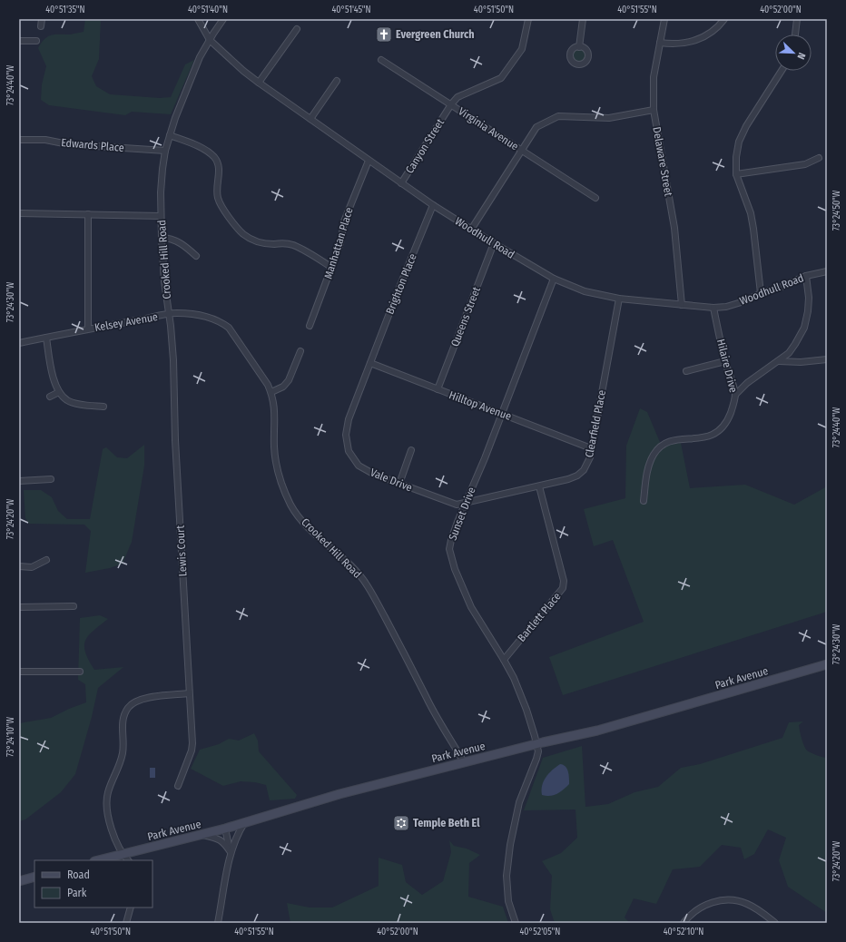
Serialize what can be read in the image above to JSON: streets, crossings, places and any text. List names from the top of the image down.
{
  "streets": {
    "main road": ["Park Avenue"],
    "street": [
      "Virginia Avenue",
      "Edwards Place",
      "Canyon Street",
      "Delaware Street",
      "Woodhull Road",
      "Manhattan Place",
      "Crooked Hill Road",
      "Brighton Place",
      "Queens Street",
      "Kelsey Avenue",
      "Hilaire Drive",
      "Hilltop Avenue",
      "Clearfield Place",
      "Vale Drive",
      "Sunset Drive",
      "Lewis Court",
      "Bartlett Place"
    ]
  },
  "crossings": [
    ["Virginia Avenue", "Canyon Street"],
    ["Edwards Place", "Crooked Hill Road"],
    ["Canyon Street", "Woodhull Road"],
    ["Delaware Street", "Woodhull Road"],
    ["Woodhull Road", "Manhattan Place"],
    ["Woodhull Road", "Crooked Hill Road"],
    ["Woodhull Road", "Brighton Place"],
    ["Woodhull Road", "Queens Street"],
    ["Woodhull Road", "Hilaire Drive"],
    ["Woodhull Road", "Clearfield Place"],
    ["Woodhull Road", "Sunset Drive"],
    ["Crooked Hill Road", "Kelsey Avenue"],
    ["Crooked Hill Road", "Lewis Court"],
    ["Crooked Hill Road", "Park Avenue"],
    ["Brighton Place", "Hilltop Avenue"],
    ["Brighton Place", "Vale Drive"],
    ["Queens Street", "Hilltop Avenue"],
    ["Kelsey Avenue", "Lewis Court"],
    ["Hilltop Avenue", "Clearfield Place"],
    ["Hilltop Avenue", "Vale Drive"],
    ["Hilltop Avenue", "Sunset Drive"],
    ["Clearfield Place", "Vale Drive"],
    ["Clearfield Place", "Sunset Drive"],
    ["Clearfield Place", "Bartlett Place"],
    ["Vale Drive", "Sunset Drive"],
    ["Sunset Drive", "Bartlett Place"],
    ["Sunset Drive", "Park Avenue"]
  ],
  "places": {
    "church": ["Evergreen Church"],
    "synagogue": ["Temple Beth El"]
  },
  "legend": ["Road", "Park"],
  "north": "bottom right",
  "coordinates": [
    "40°51'35\"N",
    "40°51'40\"N",
    "40°51'45\"N",
    "40°51'50\"N",
    "40°51'55\"N",
    "40°52'00\"N",
    "73°24'40\"W",
    "73°24'50\"W",
    "73°24'30\"W",
    "73°24'20\"W",
    "73°24'10\"W",
    "40°52'05\"N",
    "40°52'10\"N"
  ]
}
